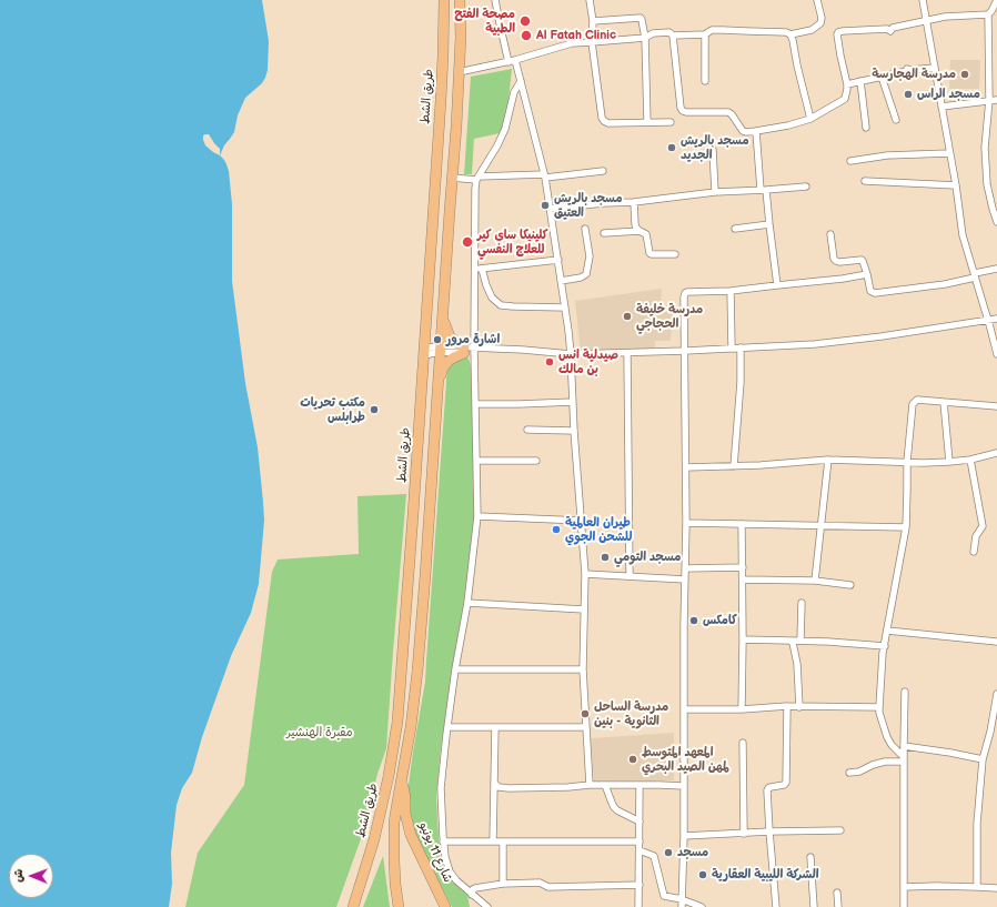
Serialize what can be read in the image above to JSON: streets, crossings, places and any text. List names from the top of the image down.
{
  "streets": {
    "highway": ["طريق الشط", "شارع 11 يونيو"]
  },
  "parks": ["مقبرة الهنشير"],
  "places": [
    "مصحة الفتح الطبية",
    "Al Fatah Clinic",
    "مدرسة الهجارسة",
    "مسجد الراس",
    "مسجد بالريش الجديد",
    "مسجد بالريش العتيق",
    "كلينيكا ساي كير للعلاج النفسي",
    "مدرسة خليفة الحجاجي",
    "اشارة مرور",
    "صيدلية انس بن مالك",
    "مكتب تحريات طرابلس",
    "طيران العالمية للشحن الجوي",
    "مسجد التومي",
    "كامكس",
    "مدرسة الساحل الثانوية - بنين",
    "المعهد المتوسط لمهن الصيد البحري",
    "مسجد",
    "الشركة الليبية العقارية"
  ],
  "north": "left"
}
